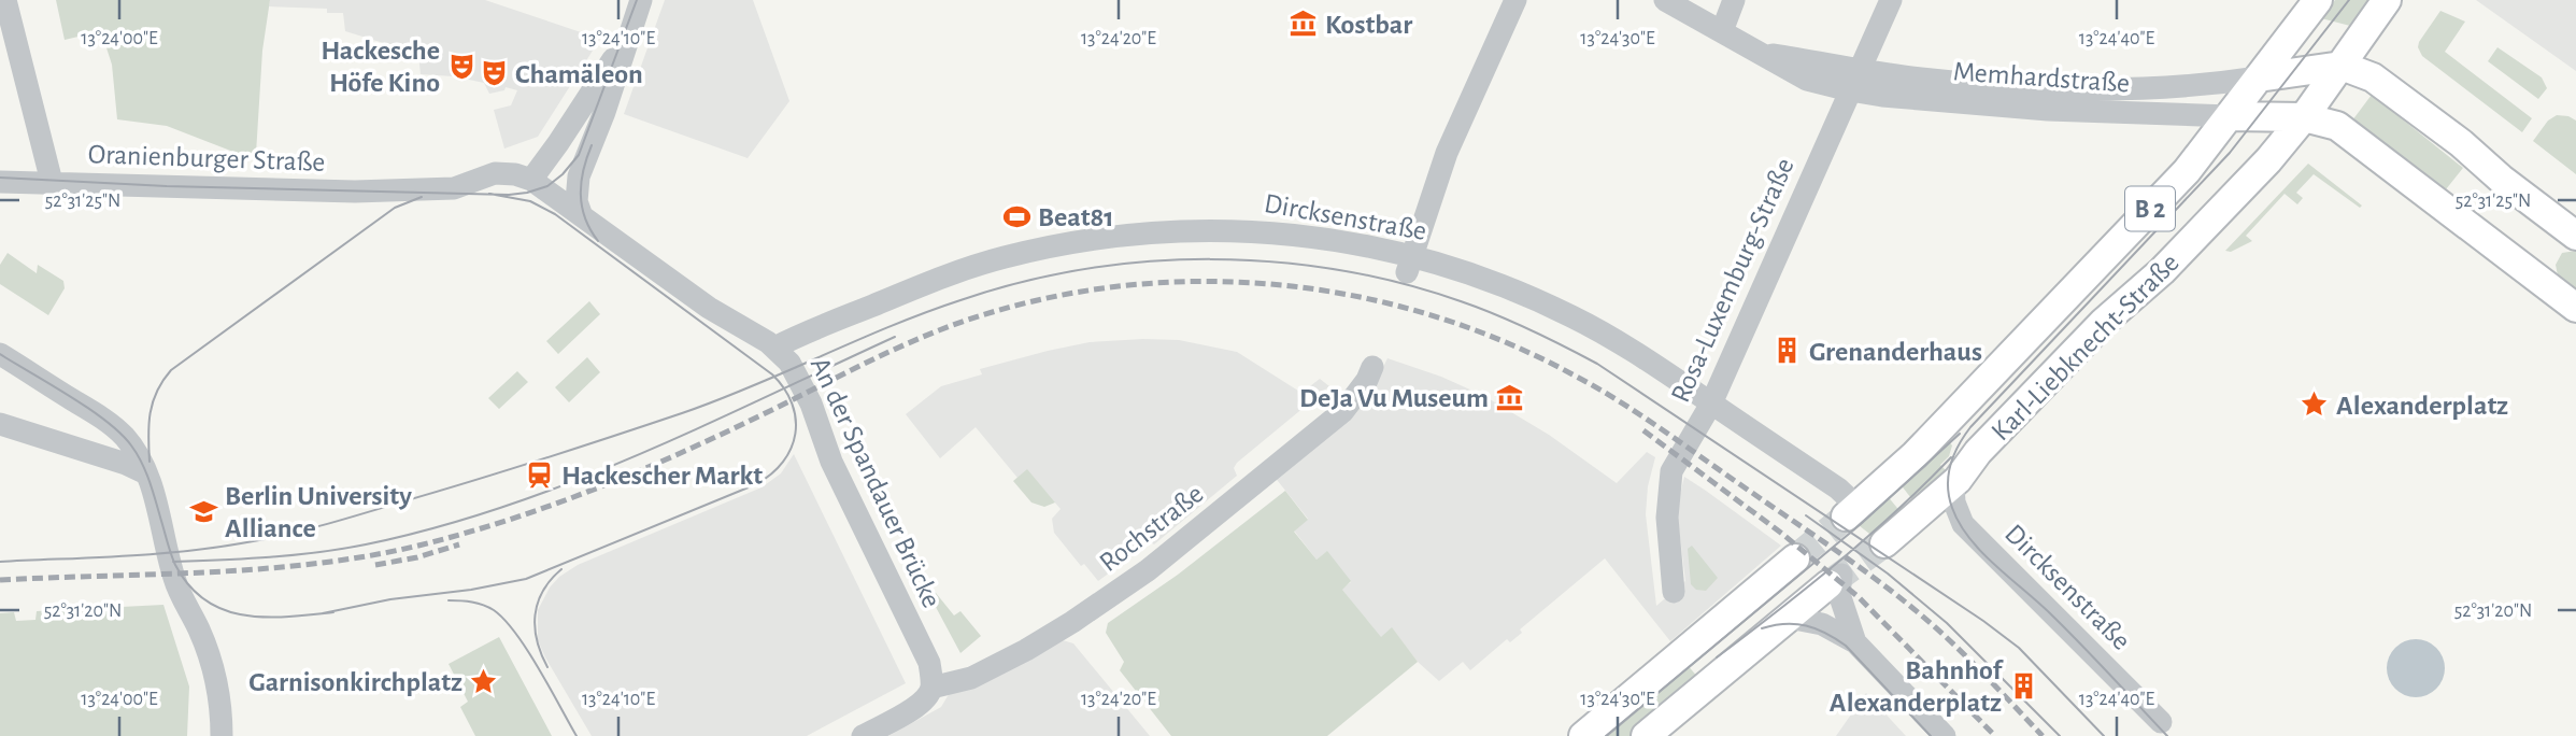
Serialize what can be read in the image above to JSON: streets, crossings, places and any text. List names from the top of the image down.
{
  "streets": {
    "main road": ["B 2", "Karl-Liebknecht-Straße"],
    "street": [
      "Memhardstraße",
      "Oranienburger Straße",
      "Dircksenstraße",
      "Rosa-Luxemburg-Straße",
      "An der Spandauer Brücke",
      "Rochstraße"
    ]
  },
  "crossings": [
    ["Memhardstraße", "Rosa-Luxemburg-Straße"],
    ["Memhardstraße", "Karl-Liebknecht-Straße"],
    ["Dircksenstraße", "Rosa-Luxemburg-Straße"],
    ["Dircksenstraße", "Karl-Liebknecht-Straße"],
    ["Dircksenstraße", "An der Spandauer Brücke"],
    ["An der Spandauer Brücke", "Rochstraße"]
  ],
  "places": {
    "museum": ["Kostbar", "DeJa Vu Museum"],
    "theatre": ["Hackesche Höfe Kino", "Chamäleon"],
    "sports": ["Beat81"],
    "building": ["Grenanderhaus", "Bahnhof Alexanderplatz"],
    "place": ["Alexanderplatz", "Garnisonkirchplatz"],
    "station": ["Hackescher Markt"],
    "school or university": ["Berlin University Alliance"]
  },
  "coordinates": [
    "13°24'00\"E",
    "13°24'10\"E",
    "13°24'20\"E",
    "13°24'30\"E",
    "13°24'40\"E",
    "52°31'25\"N",
    "52°31'20\"N"
  ]
}
